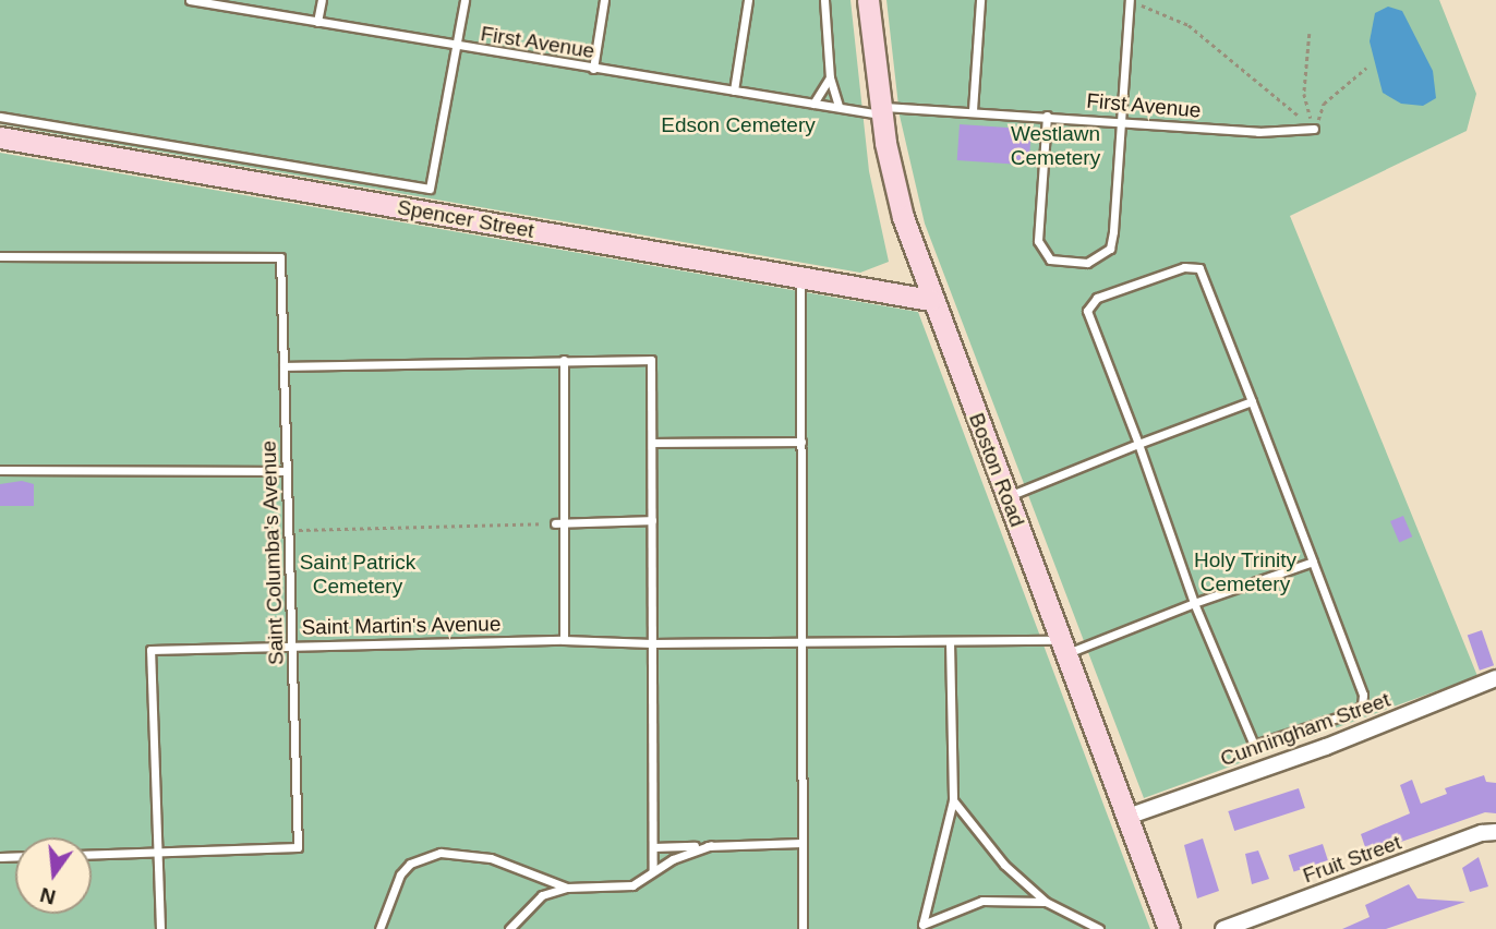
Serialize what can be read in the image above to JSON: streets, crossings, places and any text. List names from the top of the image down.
{
  "streets": {
    "main road": ["Spencer Street", "Boston Road"],
    "street": ["Cunningham Street", "Fruit Street"],
    "lane": ["First Avenue", "Saint Columba's Avenue", "Saint Martin's Avenue"]
  },
  "crossings": [
    ["First Avenue", "Boston Road"],
    ["Spencer Street", "Boston Road"],
    ["Boston Road", "Saint Martin's Avenue"],
    ["Boston Road", "Cunningham Street"],
    ["Saint Columba's Avenue", "Saint Martin's Avenue"]
  ],
  "parks": [
    "Edson Cemetery",
    "Westlawn Cemetery",
    "Holy Trinity Cemetery",
    "Saint Patrick Cemetery"
  ],
  "north": "bottom"
}
